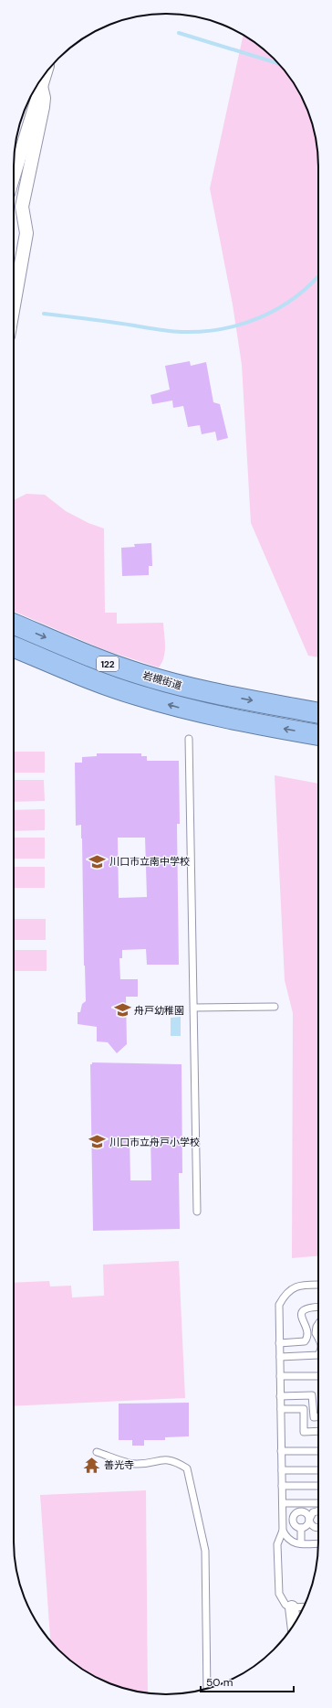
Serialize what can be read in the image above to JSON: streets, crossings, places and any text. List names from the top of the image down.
{
  "streets": {
    "highway": ["122", "岩槻街道"]
  },
  "places": {
    "school or university": ["川口市立南中学校", "舟戸幼稚園", "川口市立舟戸小学校"],
    "temple": ["善光寺"]
  },
  "scale_bar": "50 m"
}
